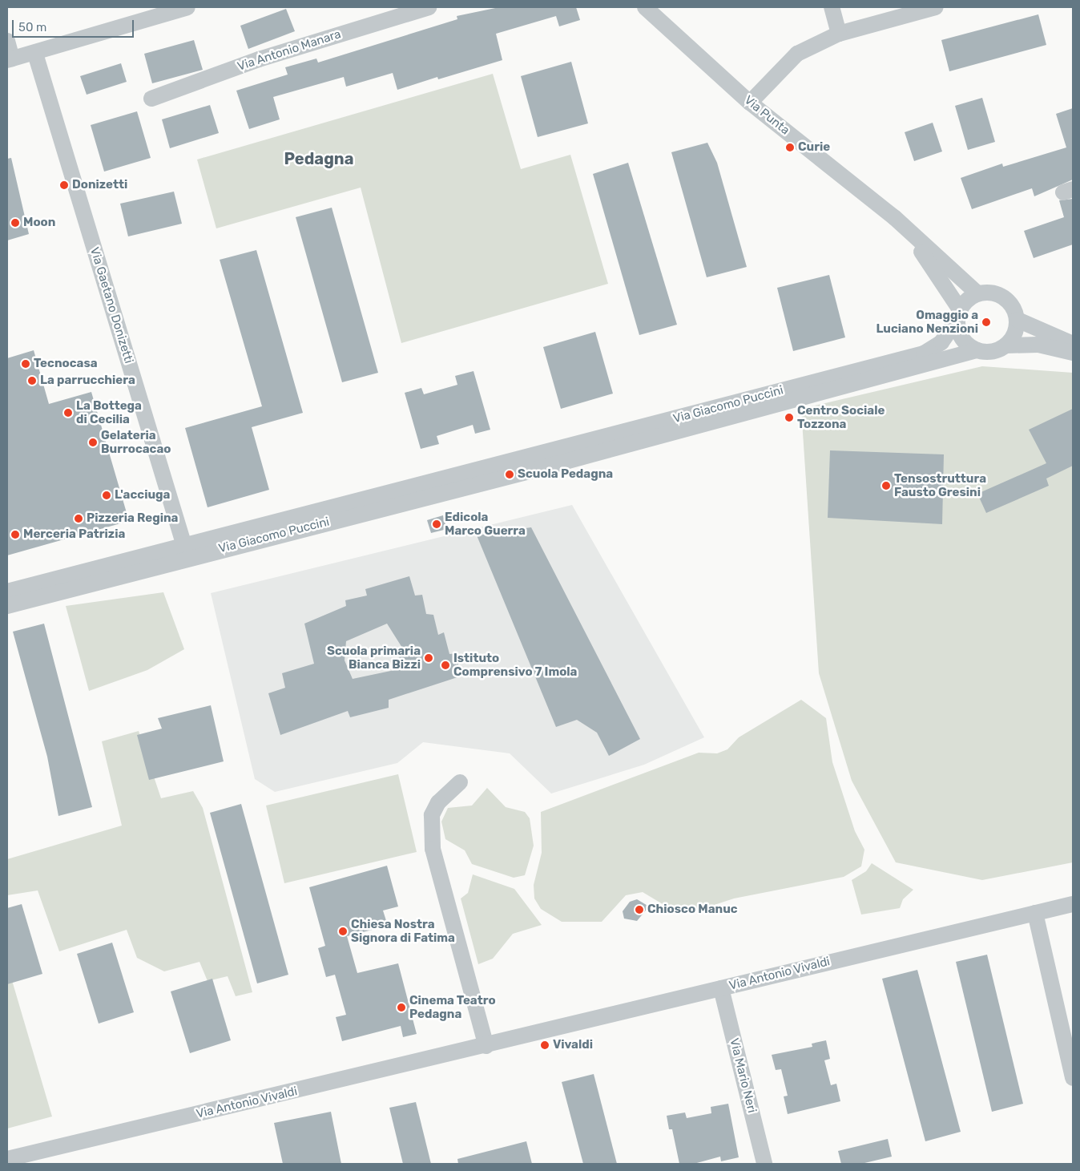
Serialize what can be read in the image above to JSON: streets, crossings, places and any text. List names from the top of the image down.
{
  "streets": {
    "street": [
      "Via Antonio Manara",
      "Via Punta",
      "Via Gaetano Donizetti",
      "Via Giacomo Puccini",
      "Via Antonio Vivaldi",
      "Via Mario Neri"
    ]
  },
  "crossings": [
    ["Via Punta", "Via Giacomo Puccini"],
    ["Via Gaetano Donizetti", "Via Giacomo Puccini"],
    ["Via Antonio Vivaldi", "Via Mario Neri"]
  ],
  "districts": ["Pedagna"],
  "places": [
    "Curie",
    "Donizetti",
    "Moon",
    "Omaggio a Luciano Nenzioni",
    "Tecnocasa",
    "La parrucchiera",
    "La Bottega di Cecilia",
    "Centro Sociale Tozzona",
    "Gelateria Burrocacao",
    "Scuola Pedagna",
    "Tensostruttura Fausto Gresini",
    "L'acciuga",
    "Pizzeria Regina",
    "Edicola Marco Guerra",
    "Merceria Patrizia",
    "Scuola primaria Bianca Bizzi",
    "Istituto Comprensivo 7 Imola",
    "Chiosco Manuc",
    "Chiesa Nostra Signora di Fatima",
    "Cinema Teatro Pedagna",
    "Vivaldi"
  ],
  "scale_bar": "50 m"
}
